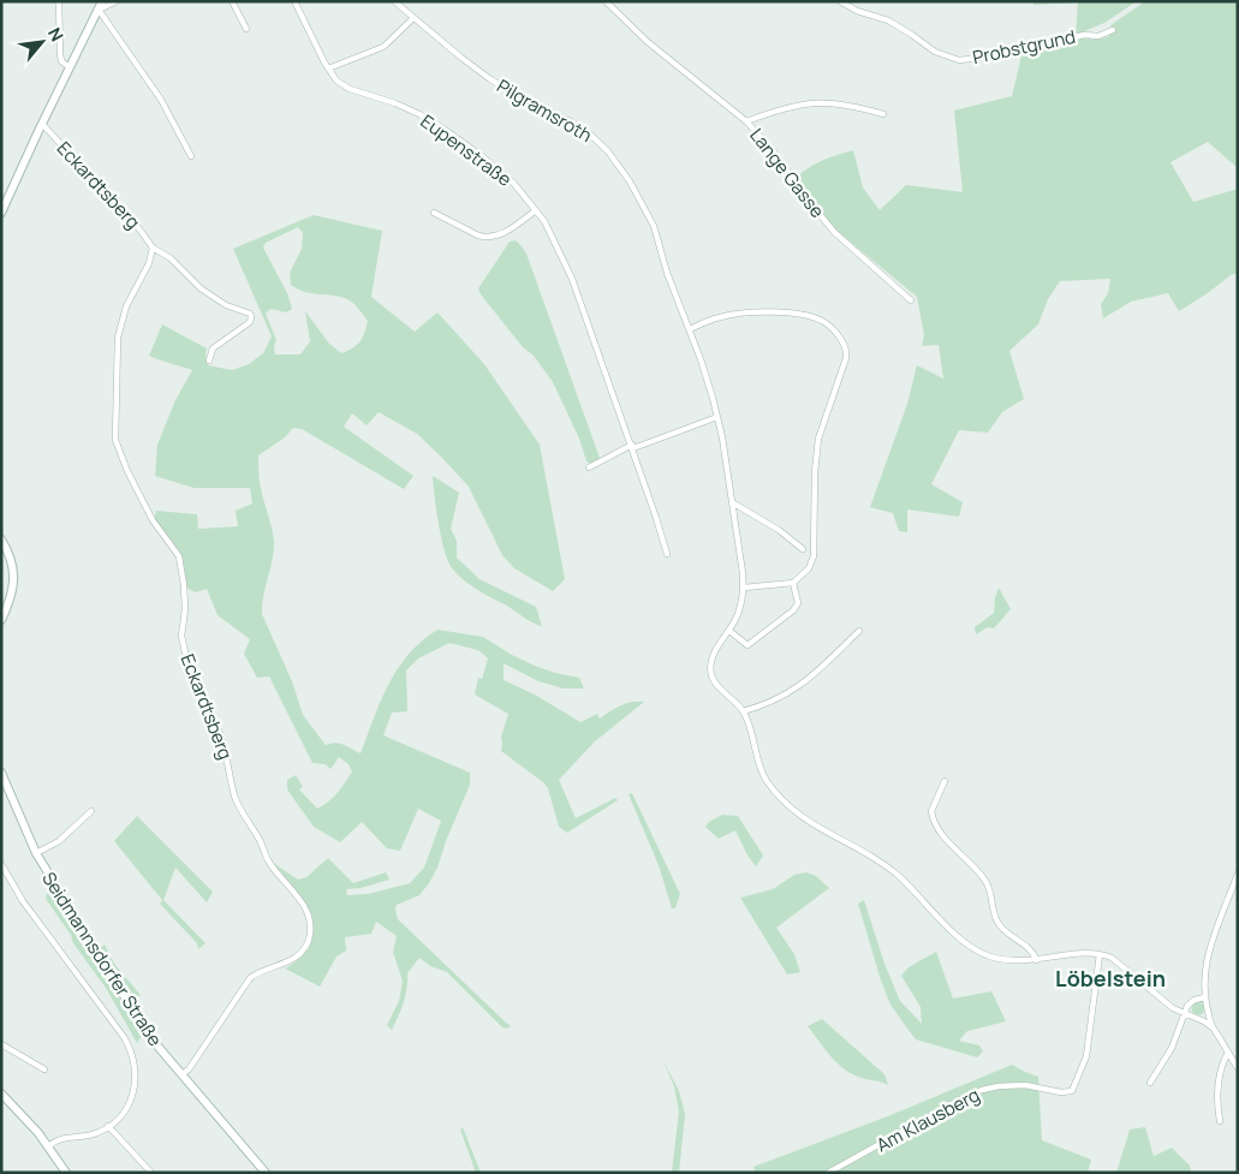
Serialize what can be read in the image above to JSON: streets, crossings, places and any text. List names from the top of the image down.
{
  "streets": {
    "street": [
      "Probstgrund",
      "Pilgramsroth",
      "Eupenstraße",
      "Lange Gasse",
      "Eckardtsberg",
      "Seidmannsdorfer Straße",
      "Am Klausberg"
    ]
  },
  "crossings": [
    ["Eckardtsberg", "Seidmannsdorfer Straße"]
  ],
  "districts": ["Löbelstein"],
  "north": "top right"
}
